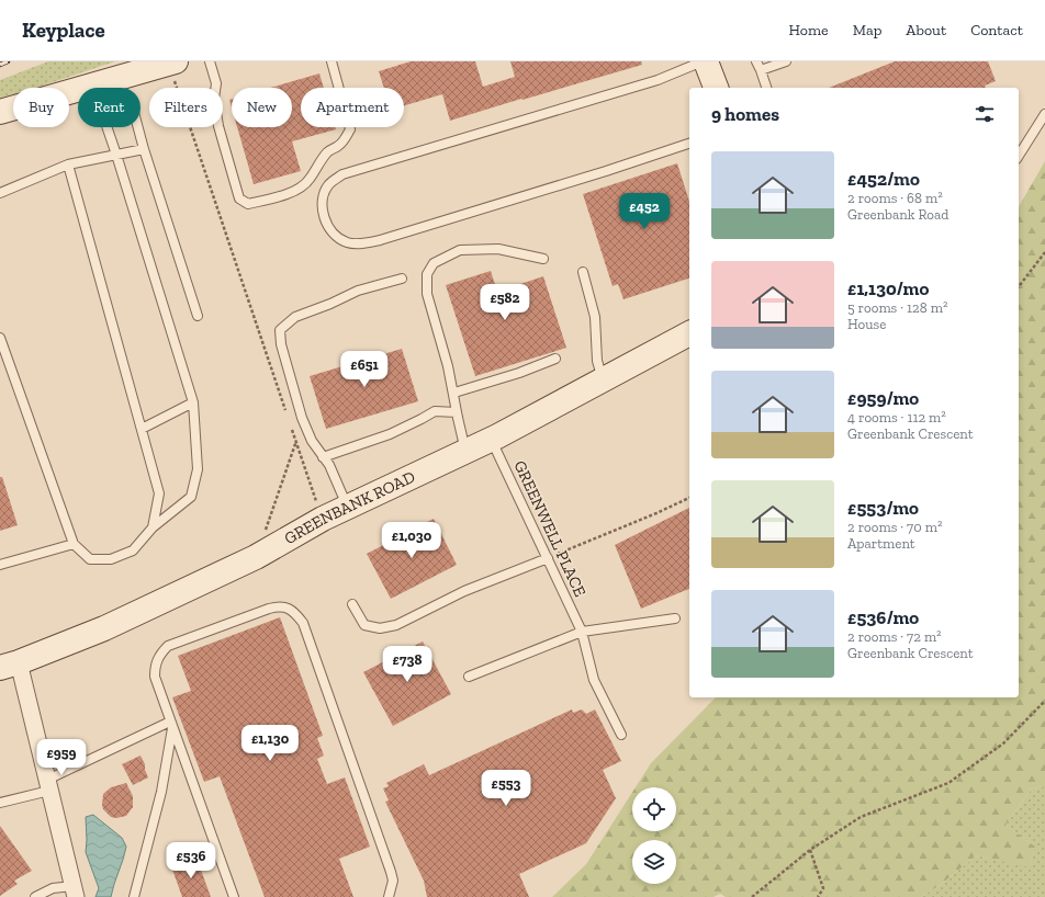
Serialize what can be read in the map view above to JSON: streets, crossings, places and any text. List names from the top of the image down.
{
  "streets": {
    "street": ["GREENBANK ROAD"],
    "lane": ["GREENWELL PLACE"]
  },
  "crossings": [
    ["GREENBANK ROAD", "GREENWELL PLACE"]
  ],
  "page": {
    "header": "Keyplace",
    "nav": [
      "Home",
      "Map",
      "About",
      "Contact"
    ],
    "chip": [
      "Buy",
      "Rent",
      "Filters",
      "New",
      "Apartment"
    ],
    "heading": "9 homes",
    "list": [
      {
        "name": "£452/mo",
        "note": "2 rooms · 68 m² · Greenbank Road"
      },
      {
        "name": "£1,130/mo",
        "note": "5 rooms · 128 m² · House"
      },
      {
        "name": "£959/mo",
        "note": "4 rooms · 112 m² · Greenbank Crescent"
      },
      {
        "name": "£553/mo",
        "note": "2 rooms · 70 m² · Apartment"
      },
      {
        "name": "£536/mo",
        "note": "2 rooms · 72 m² · Greenbank Crescent"
      }
    ],
    "price": [
      "£452",
      "£582",
      "£651",
      "£1,030",
      "£738",
      "£1,130",
      "£959",
      "£553",
      "£536"
    ]
  }
}
